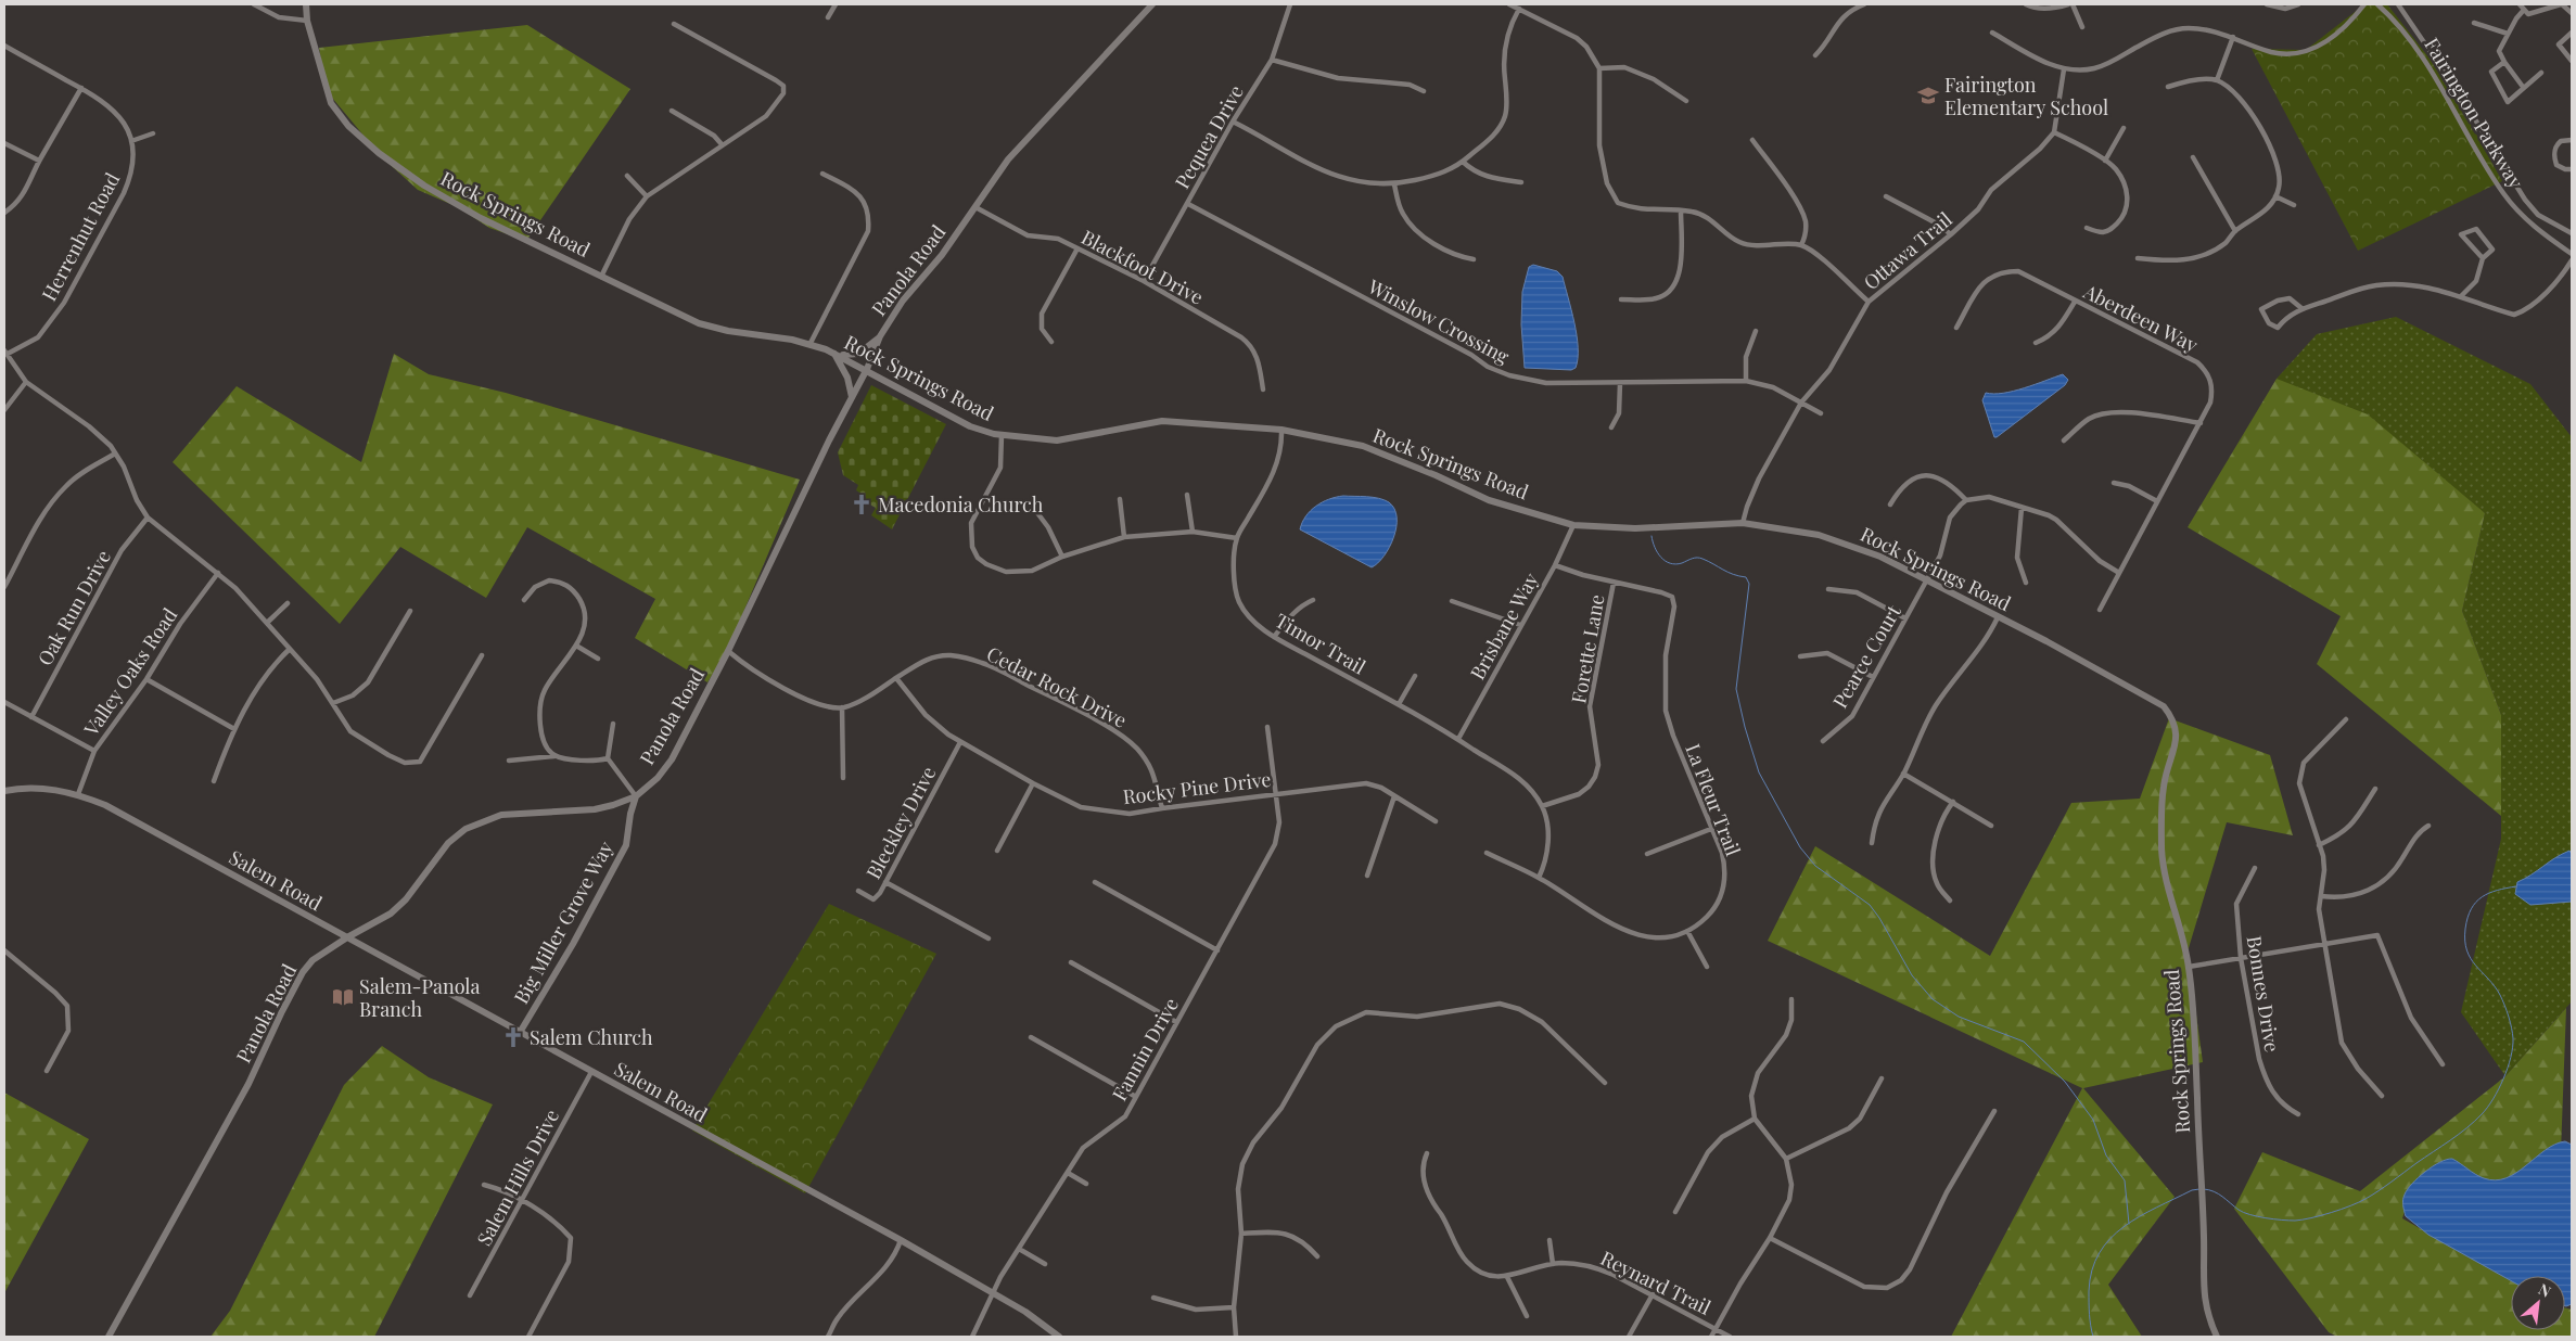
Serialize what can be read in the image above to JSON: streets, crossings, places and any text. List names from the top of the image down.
{
  "streets": {
    "street": [
      "Fairington Parkway",
      "Pequea Drive",
      "Rock Springs Road",
      "Herrenhut Road",
      "Ottawa Trail",
      "Blackfoot Drive",
      "Panola Road",
      "Aberdeen Way",
      "Winslow Crossing",
      "Oak Run Drive",
      "Brisbane Way",
      "Timor Trail",
      "Forette Lane",
      "Pearce Court",
      "Valley Oaks Road",
      "Cedar Rock Drive",
      "Rocky Pine Drive",
      "La Fleur Trail",
      "Bleckley Drive",
      "Salem Road",
      "Big Miller Grove Way",
      "Bonnes Drive",
      "Fannin Drive",
      "Salem Hills Drive",
      "Reynard Trail"
    ]
  },
  "crossings": [
    ["Pequea Drive", "Blackfoot Drive"],
    ["Pequea Drive", "Winslow Crossing"],
    ["Rock Springs Road", "Ottawa Trail"],
    ["Rock Springs Road", "Panola Road"],
    ["Rock Springs Road", "Brisbane Way"],
    ["Rock Springs Road", "Timor Trail"],
    ["Rock Springs Road", "Pearce Court"],
    ["Ottawa Trail", "Winslow Crossing"],
    ["Blackfoot Drive", "Panola Road"],
    ["Panola Road", "Salem Road"],
    ["Panola Road", "Big Miller Grove Way"],
    ["Brisbane Way", "Timor Trail"],
    ["Brisbane Way", "La Fleur Trail"],
    ["Timor Trail", "Forette Lane"],
    ["Forette Lane", "La Fleur Trail"],
    ["Valley Oaks Road", "Salem Road"],
    ["Cedar Rock Drive", "Rocky Pine Drive"],
    ["Rocky Pine Drive", "Bleckley Drive"],
    ["Rocky Pine Drive", "Fannin Drive"],
    ["Salem Road", "Big Miller Grove Way"],
    ["Salem Road", "Fannin Drive"],
    ["Salem Road", "Salem Hills Drive"]
  ],
  "places": {
    "school or university": ["Fairington Elementary School"],
    "church": ["Macedonia Church", "Salem Church"],
    "library": ["Salem-Panola Branch"]
  },
  "north": "top right"
}
